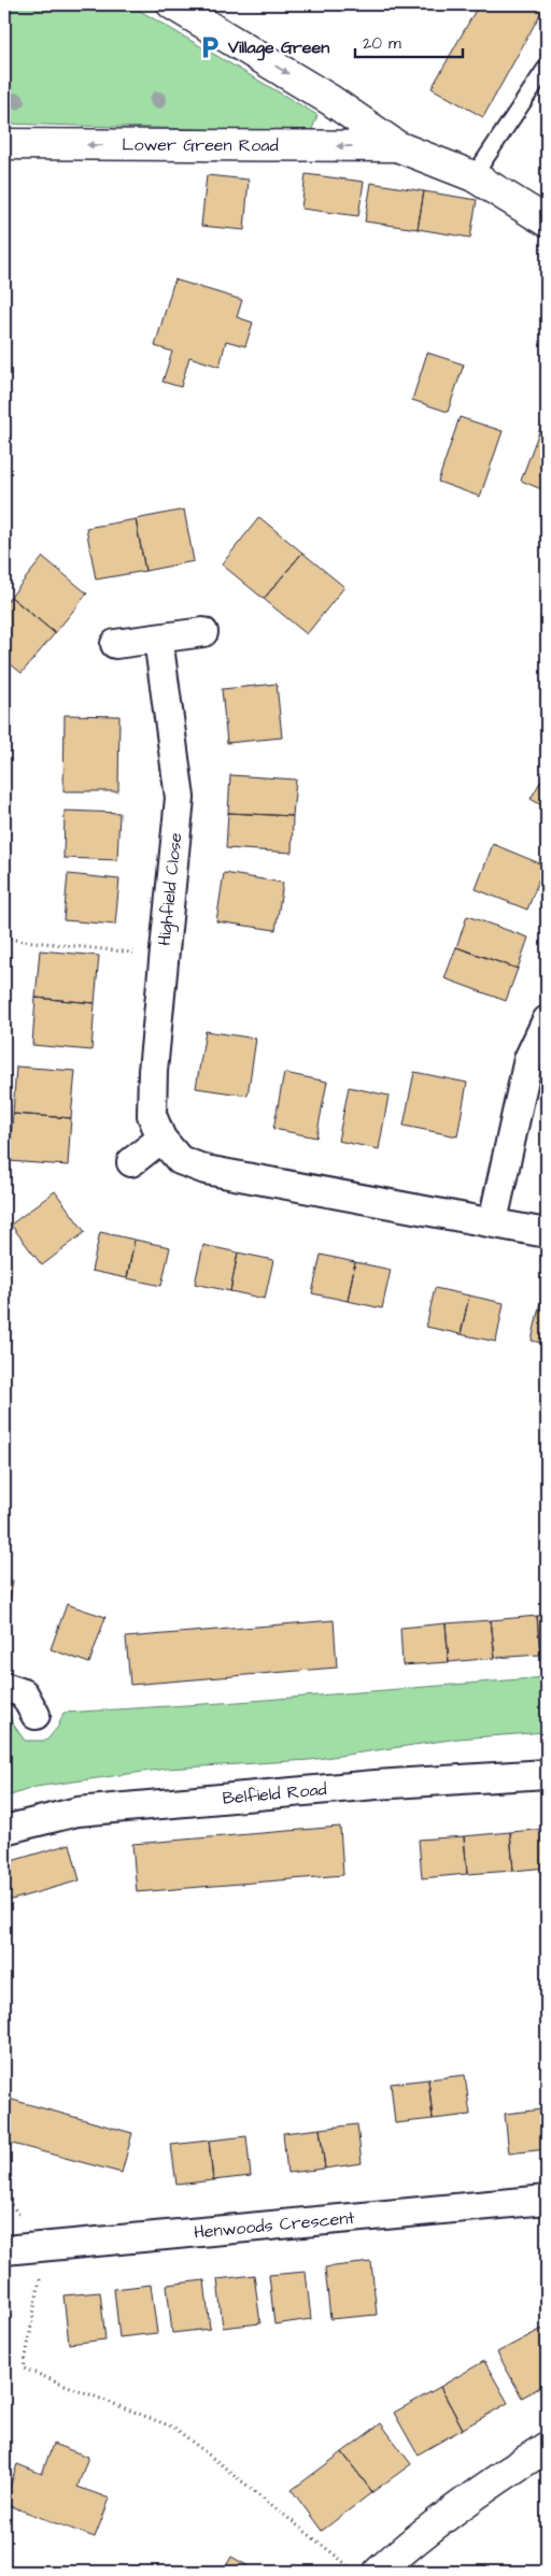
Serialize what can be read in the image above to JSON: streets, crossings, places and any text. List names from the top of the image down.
{
  "streets": {
    "street": [
      "Lower Green Road",
      "Highfield Close",
      "Belfield Road",
      "Henwoods Crescent"
    ]
  },
  "places": {
    "parking": ["Village Green"]
  },
  "scale_bar": "20 m"
}
